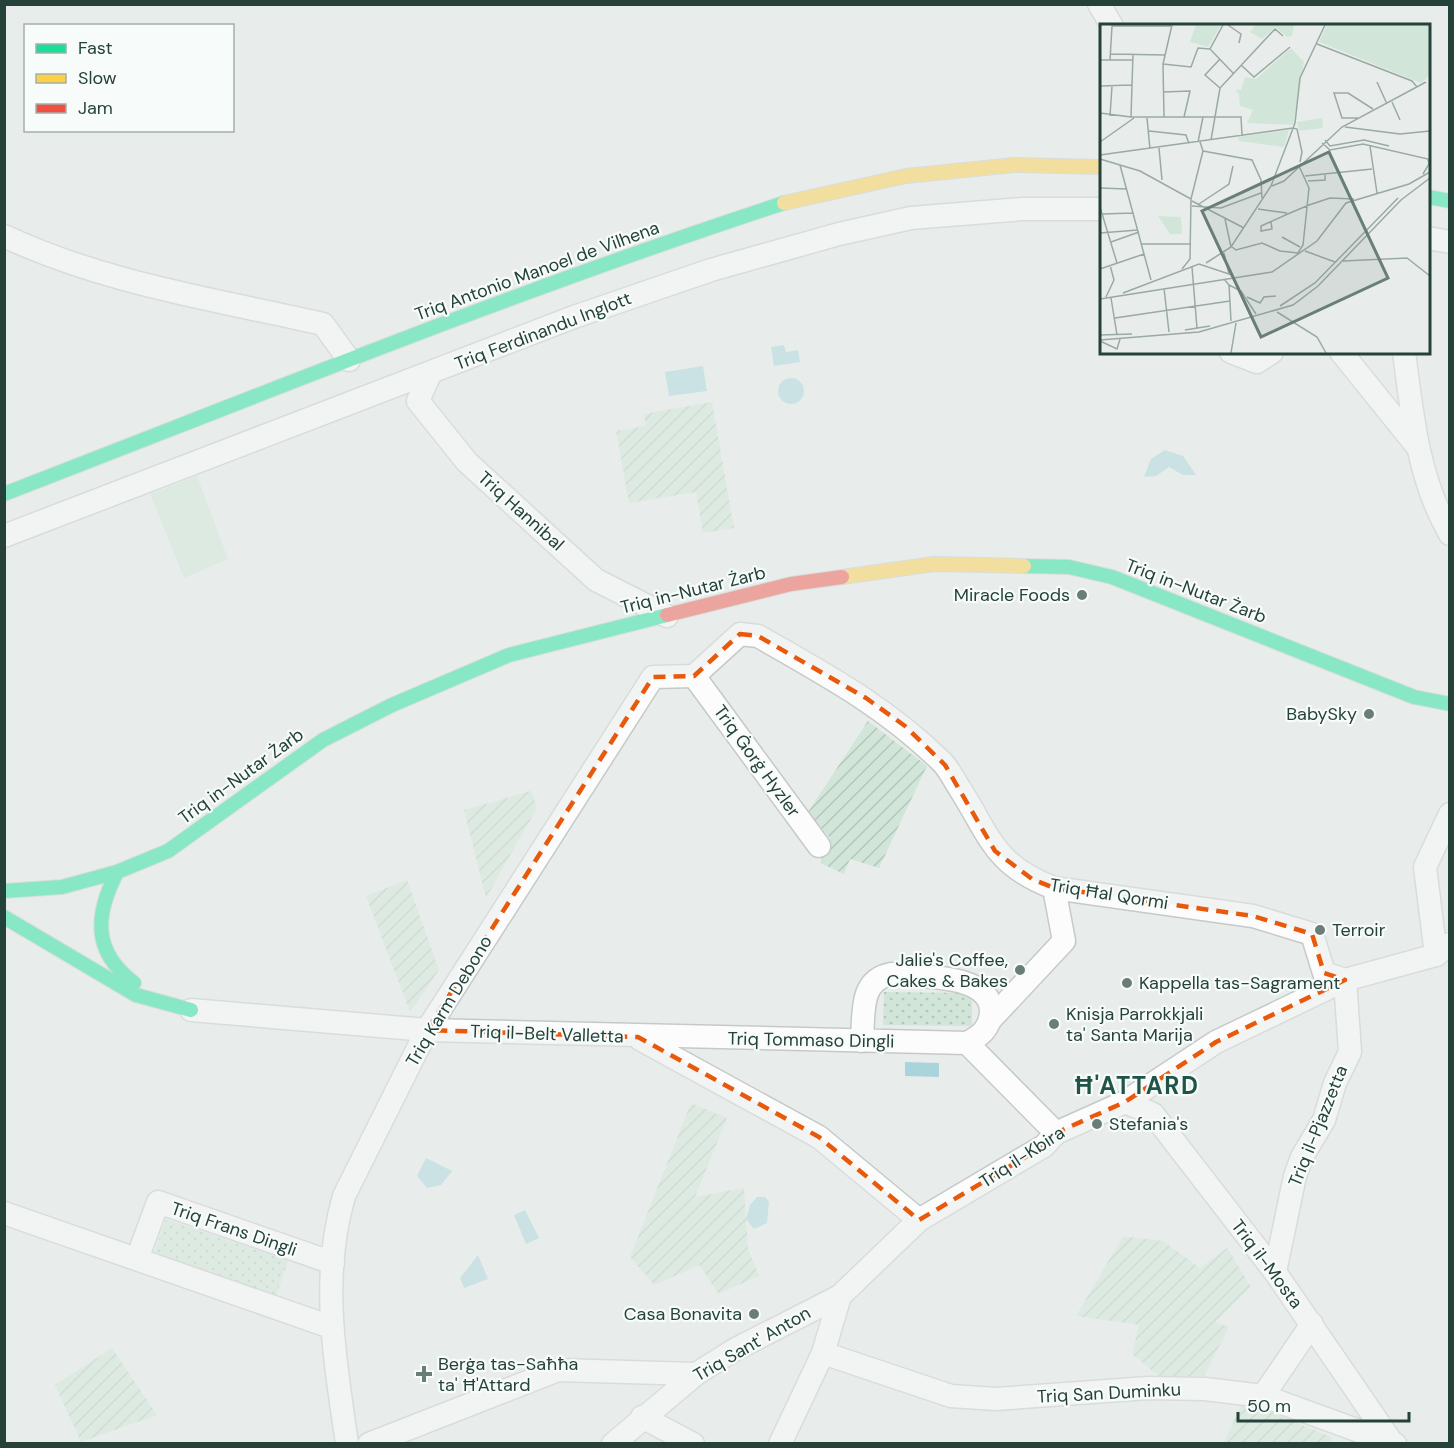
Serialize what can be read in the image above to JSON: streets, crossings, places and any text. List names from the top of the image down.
{
  "streets": {
    "highway": ["Triq Antonio Manoel de Vilhena", "Triq in-Nutar Żarb"],
    "street": [
      "Triq Ferdinandu Inglott",
      "Triq Hannibal",
      "Triq Ġorġ Hyzler",
      "Triq Ħal Qormi",
      "Triq Karm Debono",
      "Triq il-Belt Valletta",
      "Triq Tommaso Dingli",
      "Triq il-Pjazzetta",
      "Triq il-Kbira",
      "Triq Frans Dingli",
      "Triq il-Mosta",
      "Triq Sant' Anton",
      "Triq San Duminku"
    ]
  },
  "crossings": [
    ["Triq Ferdinandu Inglott", "Triq Hannibal"],
    ["Triq Hannibal", "Triq in-Nutar Żarb"],
    ["Triq Ġorġ Hyzler", "Triq Ħal Qormi"],
    ["Triq Ġorġ Hyzler", "Triq Karm Debono"],
    ["Triq Ħal Qormi", "Triq Karm Debono"],
    ["Triq Ħal Qormi", "Triq il-Pjazzetta"],
    ["Triq Ħal Qormi", "Triq il-Kbira"],
    ["Triq Karm Debono", "Triq il-Belt Valletta"],
    ["Triq Karm Debono", "Triq Frans Dingli"],
    ["Triq il-Belt Valletta", "Triq Tommaso Dingli"],
    ["Triq il-Belt Valletta", "Triq il-Kbira"],
    ["Triq il-Pjazzetta", "Triq il-Kbira"],
    ["Triq il-Pjazzetta", "Triq il-Mosta"],
    ["Triq il-Kbira", "Triq il-Mosta"],
    ["Triq il-Kbira", "Triq Sant' Anton"],
    ["Triq il-Mosta", "Triq San Duminku"]
  ],
  "districts": ["Ħ'ATTARD"],
  "places": {
    "other": [
      "Miracle Foods",
      "BabySky",
      "Terroir",
      "Jalie's Coffee, Cakes & Bakes",
      "Kappella tas-Sagrament",
      "Knisja Parrokkjali ta' Santa Marija",
      "Stefania's",
      "Casa Bonavita"
    ],
    "health": ["Berġa tas-Saħħa ta' Ħ'Attard"]
  },
  "legend": ["Fast", "Slow", "Jam"],
  "scale_bar": "50 m"
}
